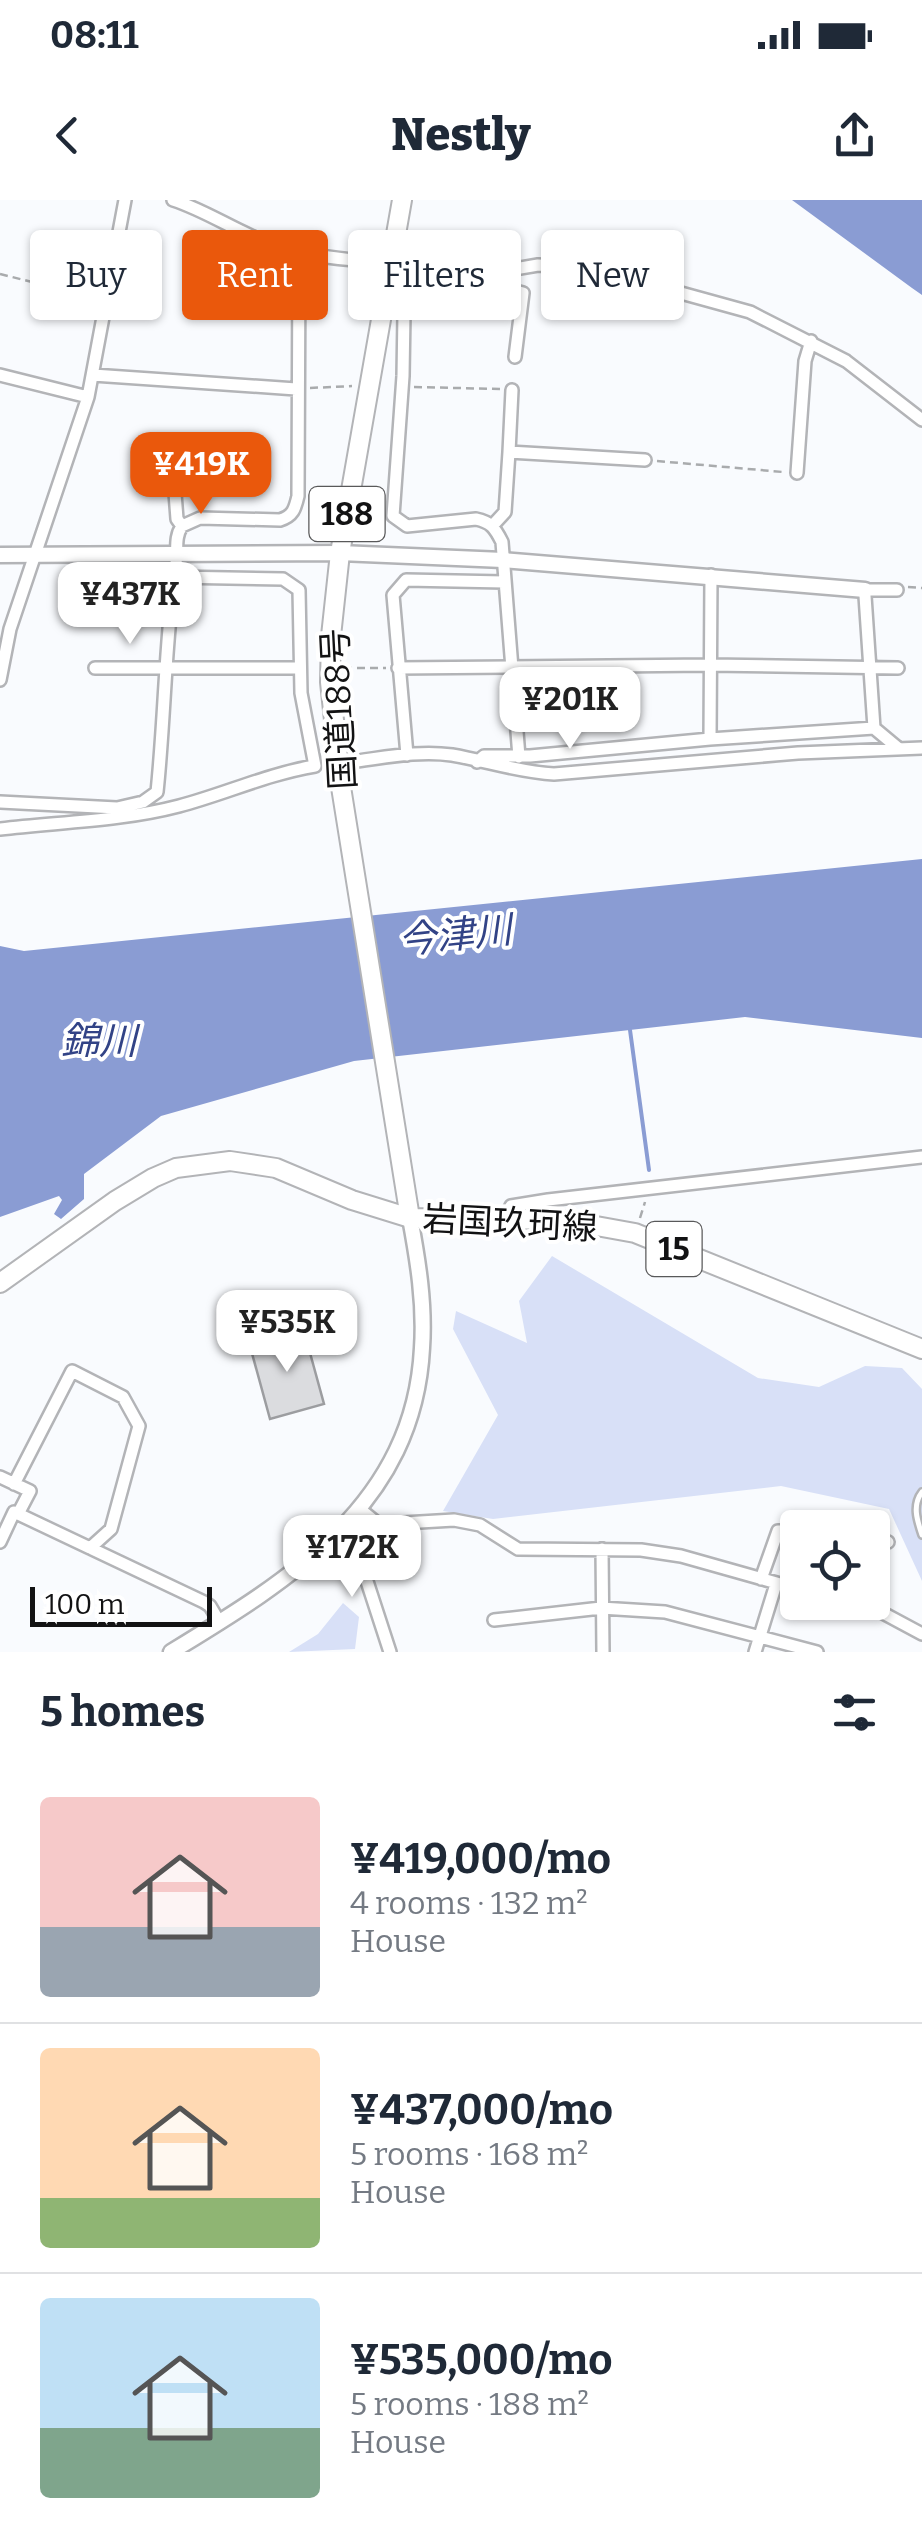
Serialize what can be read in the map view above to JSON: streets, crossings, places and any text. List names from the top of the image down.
{
  "streets": {
    "main road": [
      "188",
      "国道188号",
      "岩国玖珂線",
      "15"
    ]
  },
  "crossings": [
    ["国道188号", "岩国玖珂線"]
  ],
  "water": ["今津川", "錦川"],
  "scale_bar": "100 m",
  "page": {
    "status": "08:11",
    "header": "Nestly",
    "chip": [
      "Buy",
      "Rent",
      "Filters",
      "New"
    ],
    "price": [
      "¥419K",
      "¥437K",
      "¥201K",
      "¥535K",
      "¥172K"
    ],
    "scale": "100 m",
    "heading": "5 homes",
    "list": [
      {
        "name": "¥419,000/mo",
        "note": "4 rooms · 132 m² · House"
      },
      {
        "name": "¥437,000/mo",
        "note": "5 rooms · 168 m² · House"
      },
      {
        "name": "¥535,000/mo",
        "note": "5 rooms · 188 m² · House"
      }
    ]
  }
}
